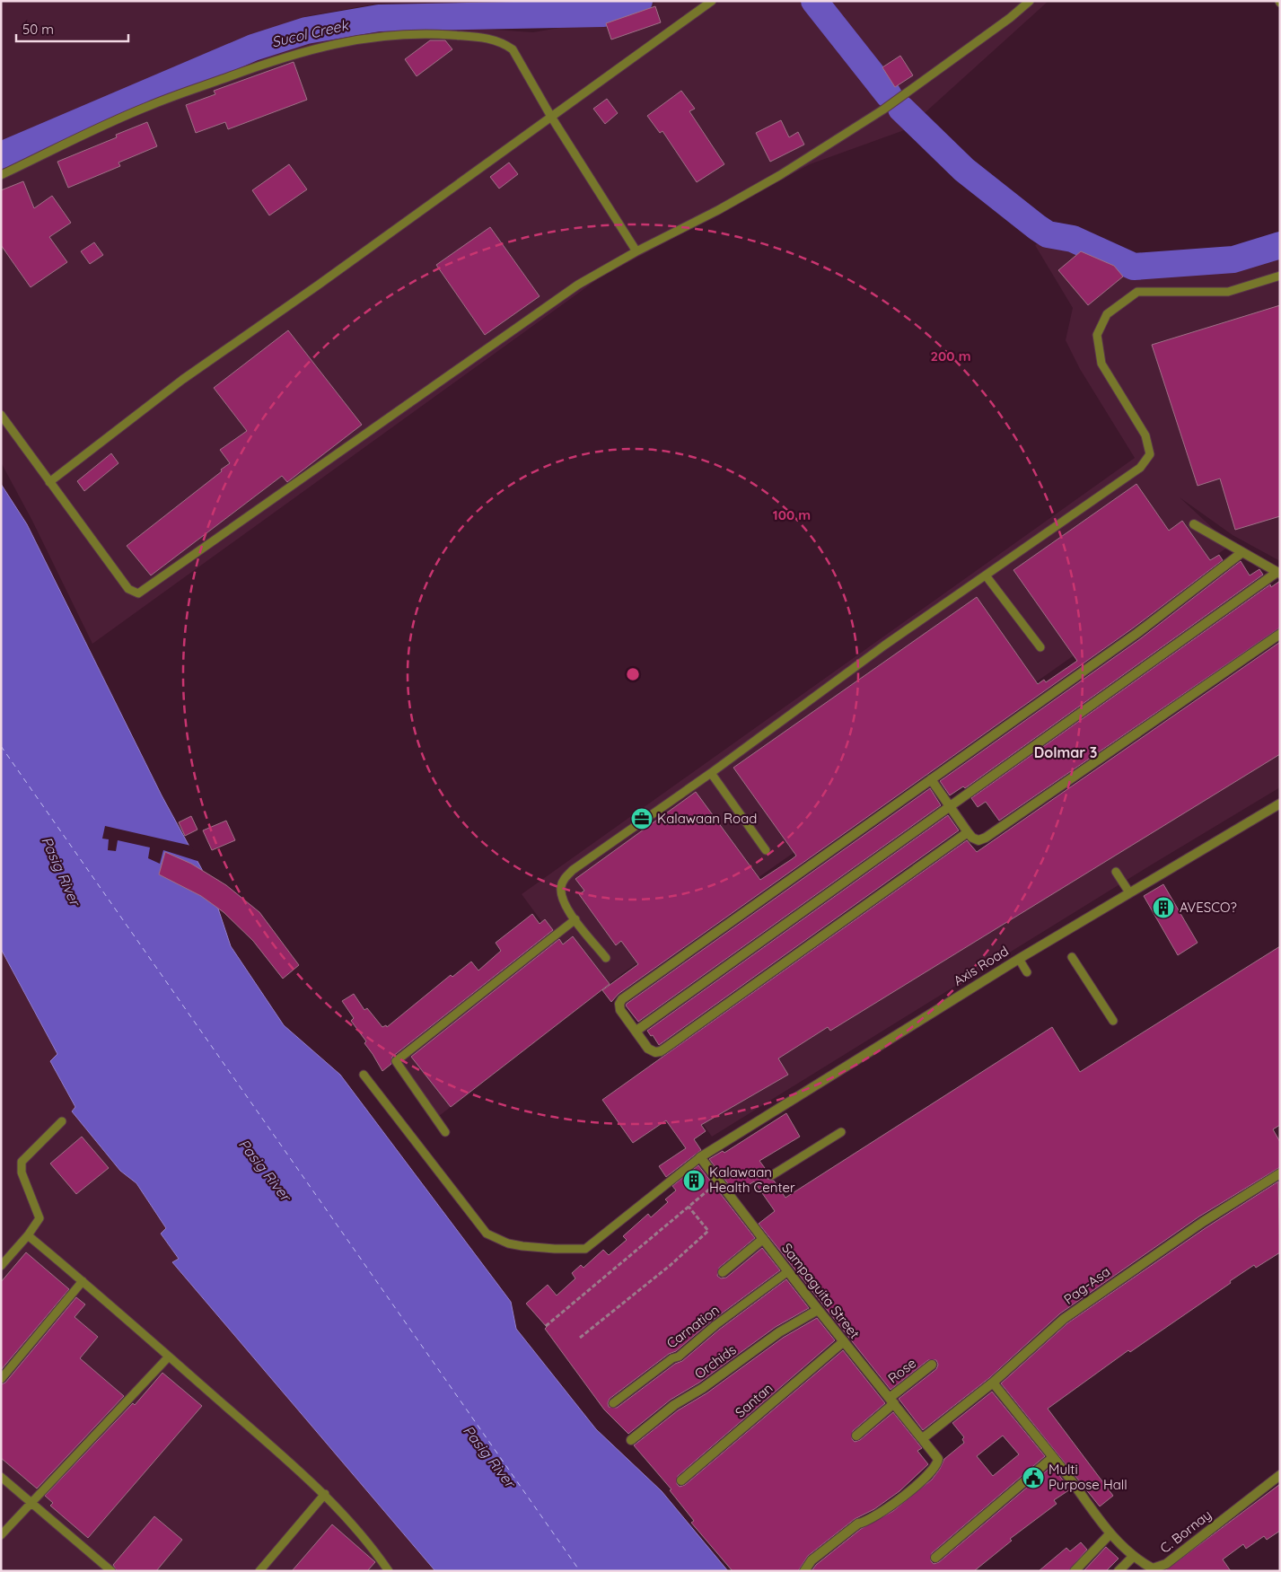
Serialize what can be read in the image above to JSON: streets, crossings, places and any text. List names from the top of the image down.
{
  "streets": {
    "street": [
      "Axis Road",
      "Pag-Asa",
      "Sampaguita Street",
      "Orchids",
      "Rose",
      "Santan",
      "C. Bornay"
    ],
    "lane": ["Carnation"]
  },
  "crossings": [
    ["Axis Road", "Sampaguita Street"],
    ["Pag-Asa", "Sampaguita Street"],
    ["Pag-Asa", "C. Bornay"],
    ["Sampaguita Street", "Carnation"],
    ["Sampaguita Street", "Orchids"],
    ["Sampaguita Street", "Rose"],
    ["Sampaguita Street", "Santan"]
  ],
  "districts": ["Dolmar 3"],
  "water": ["Sucol Creek", "Pasig River"],
  "places": {
    "office": ["Kalawaan Road"],
    "building": ["AVESCO?", "Kalawaan Health Center"],
    "public building": ["Multi Purpose Hall"]
  },
  "scale_bar": "50 m",
  "rings": ["200 m", "100 m"]
}
